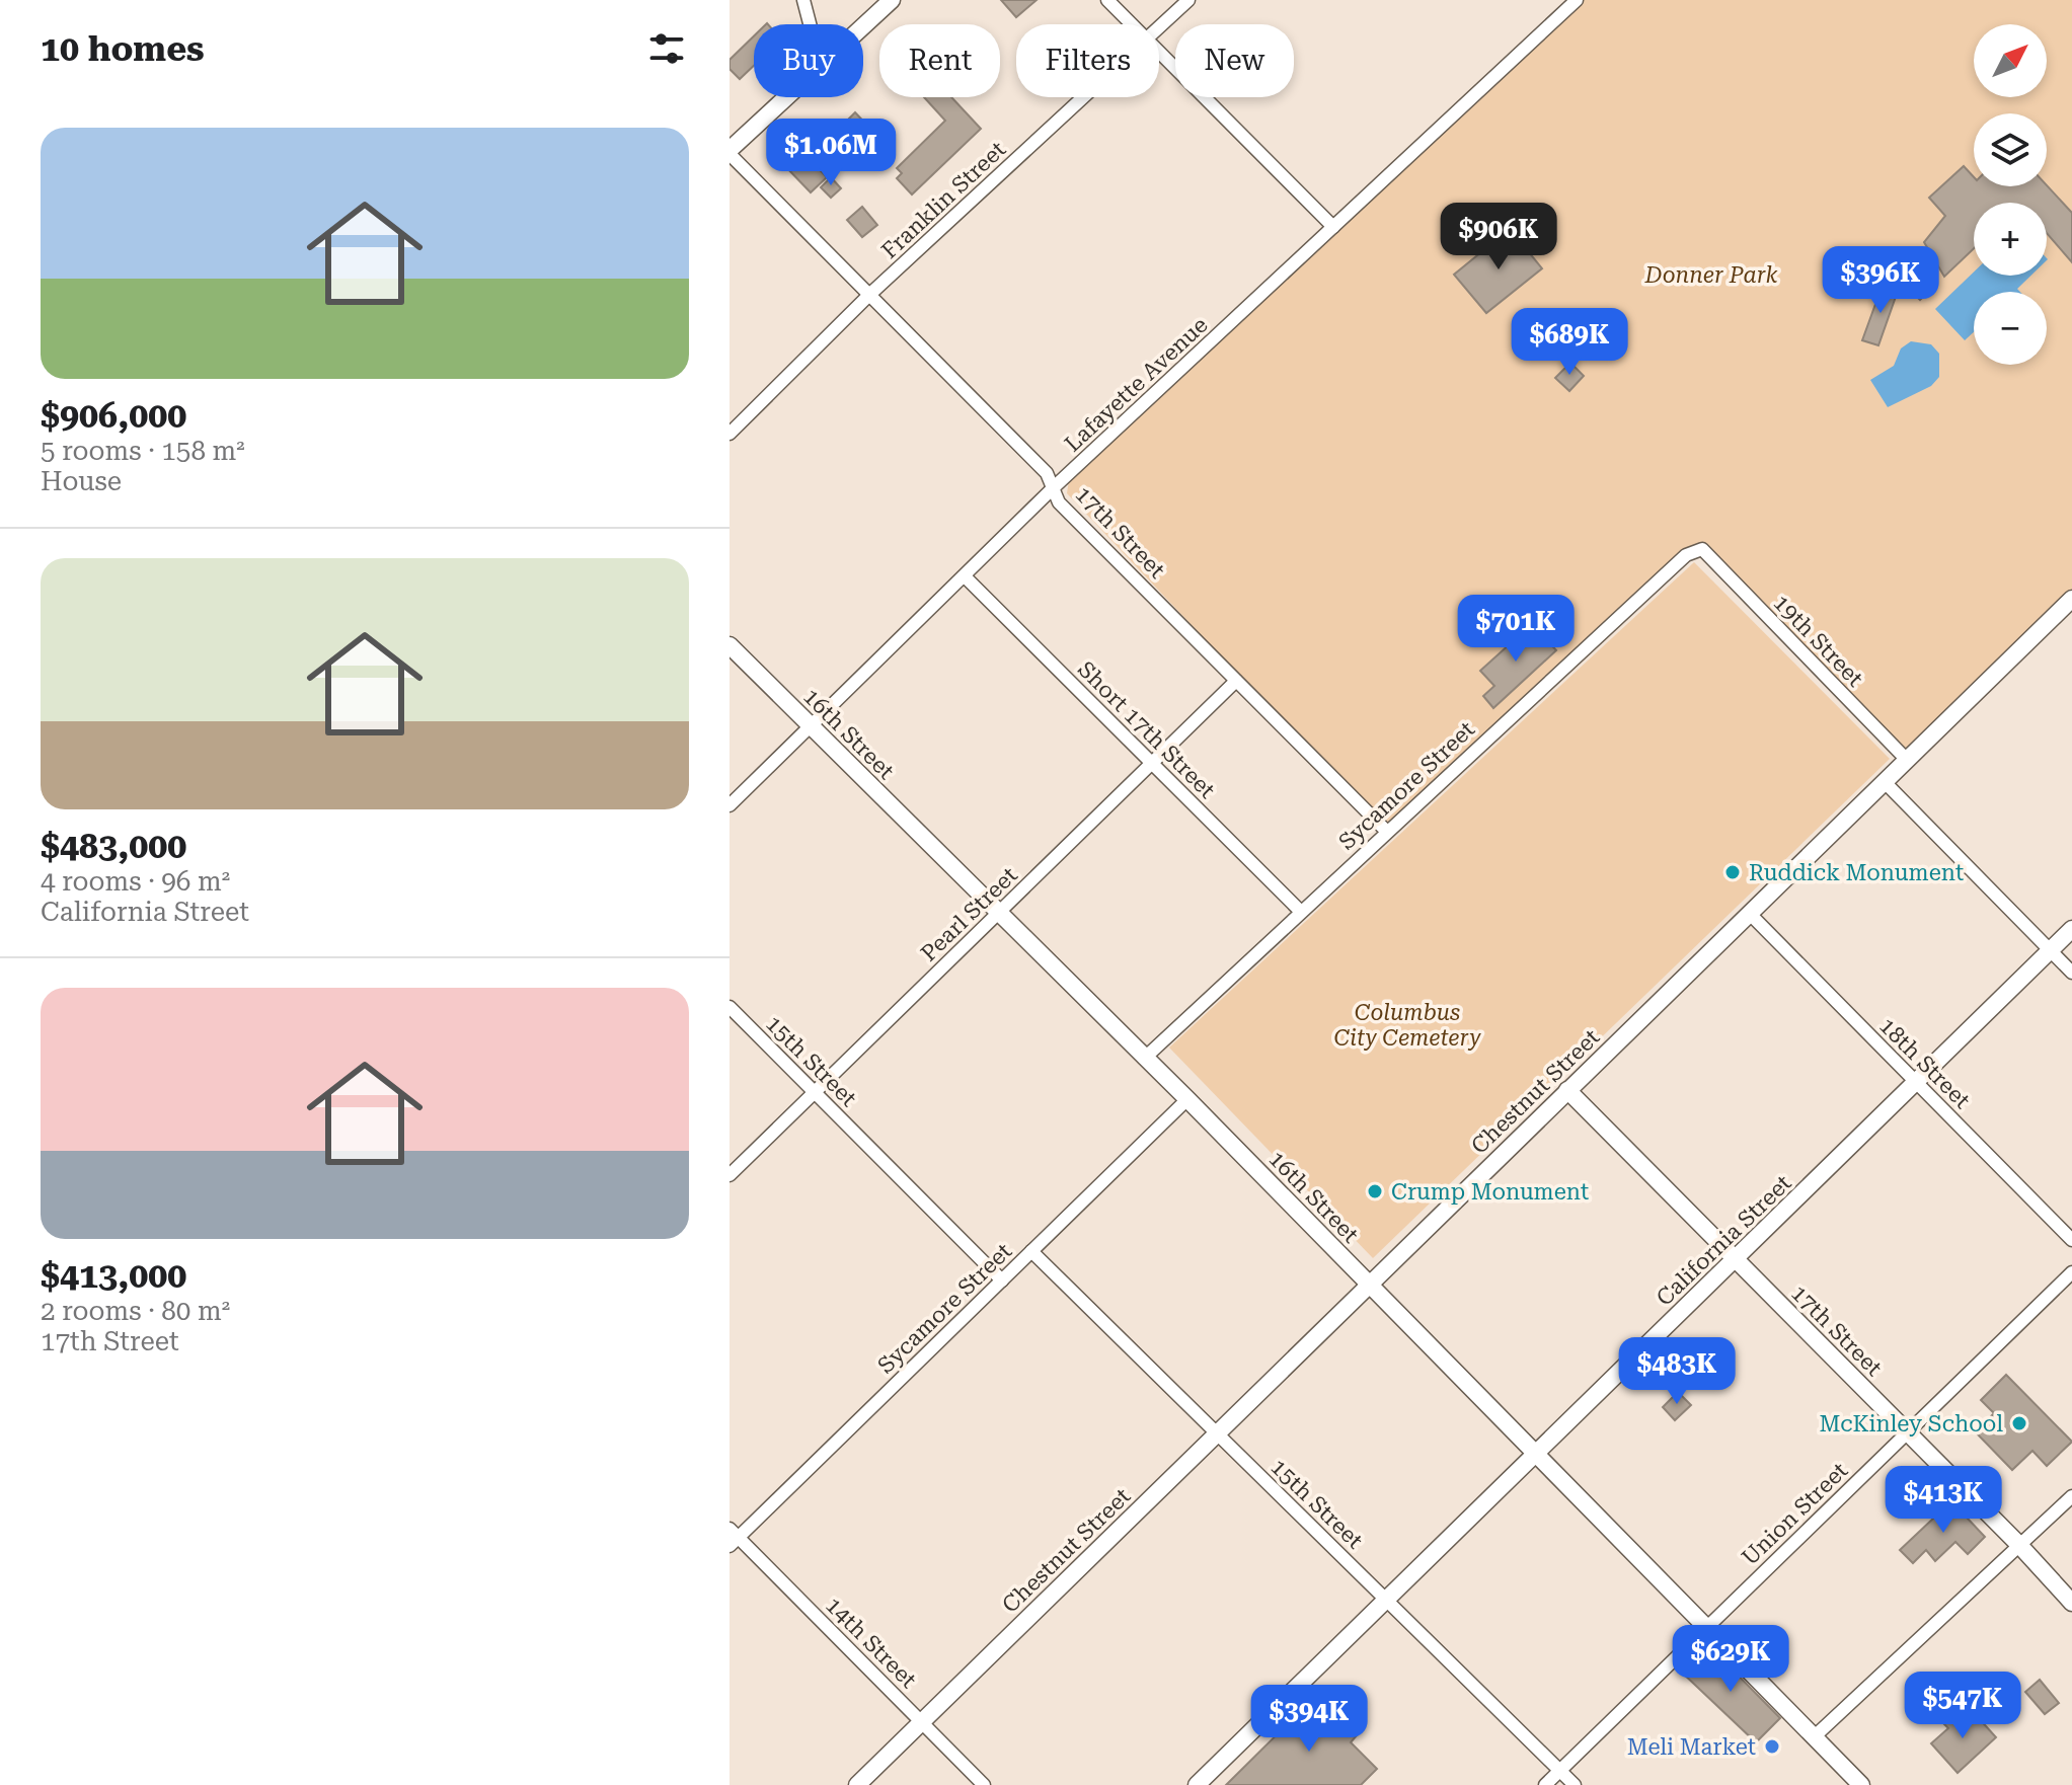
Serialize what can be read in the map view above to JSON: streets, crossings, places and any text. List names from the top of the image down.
{
  "streets": {
    "street": [
      "Franklin Street",
      "Lafayette Avenue",
      "17th Street",
      "19th Street",
      "Short 17th Street",
      "16th Street",
      "Sycamore Street",
      "Pearl Street",
      "15th Street",
      "18th Street",
      "Chestnut Street",
      "California Street",
      "Union Street",
      "14th Street"
    ]
  },
  "crossings": [
    ["Franklin Street", "17th Street"],
    ["Lafayette Avenue", "17th Street"],
    ["Lafayette Avenue", "Short 17th Street"],
    ["Lafayette Avenue", "16th Street"],
    ["17th Street", "Sycamore Street"],
    ["17th Street", "Pearl Street"],
    ["17th Street", "Chestnut Street"],
    ["17th Street", "California Street"],
    ["17th Street", "Union Street"],
    ["19th Street", "Sycamore Street"],
    ["19th Street", "Chestnut Street"],
    ["Short 17th Street", "Sycamore Street"],
    ["Short 17th Street", "Pearl Street"],
    ["16th Street", "Sycamore Street"],
    ["16th Street", "Pearl Street"],
    ["16th Street", "Chestnut Street"],
    ["16th Street", "California Street"],
    ["16th Street", "Union Street"],
    ["Sycamore Street", "15th Street"],
    ["Sycamore Street", "14th Street"],
    ["Pearl Street", "15th Street"],
    ["15th Street", "Chestnut Street"],
    ["15th Street", "California Street"],
    ["15th Street", "Union Street"],
    ["18th Street", "Chestnut Street"],
    ["18th Street", "California Street"],
    ["Chestnut Street", "14th Street"]
  ],
  "parks": ["Donner Park", "Columbus City Cemetery"],
  "places": [
    "Ruddick Monument",
    "Crump Monument",
    "McKinley School",
    "Meli Market"
  ],
  "north": "top right",
  "page": {
    "heading": "10 homes",
    "map_buttons": ["+", "−"],
    "chip": [
      "Buy",
      "Rent",
      "Filters",
      "New"
    ],
    "list": [
      {
        "name": "$906,000",
        "note": "5 rooms · 158 m² · House"
      },
      {
        "name": "$483,000",
        "note": "4 rooms · 96 m² · California Street"
      },
      {
        "name": "$413,000",
        "note": "2 rooms · 80 m² · 17th Street"
      }
    ],
    "price": [
      "$1.06M",
      "$906K",
      "$396K",
      "$689K",
      "$701K",
      "$483K",
      "$413K",
      "$629K",
      "$547K",
      "$394K"
    ]
  }
}
